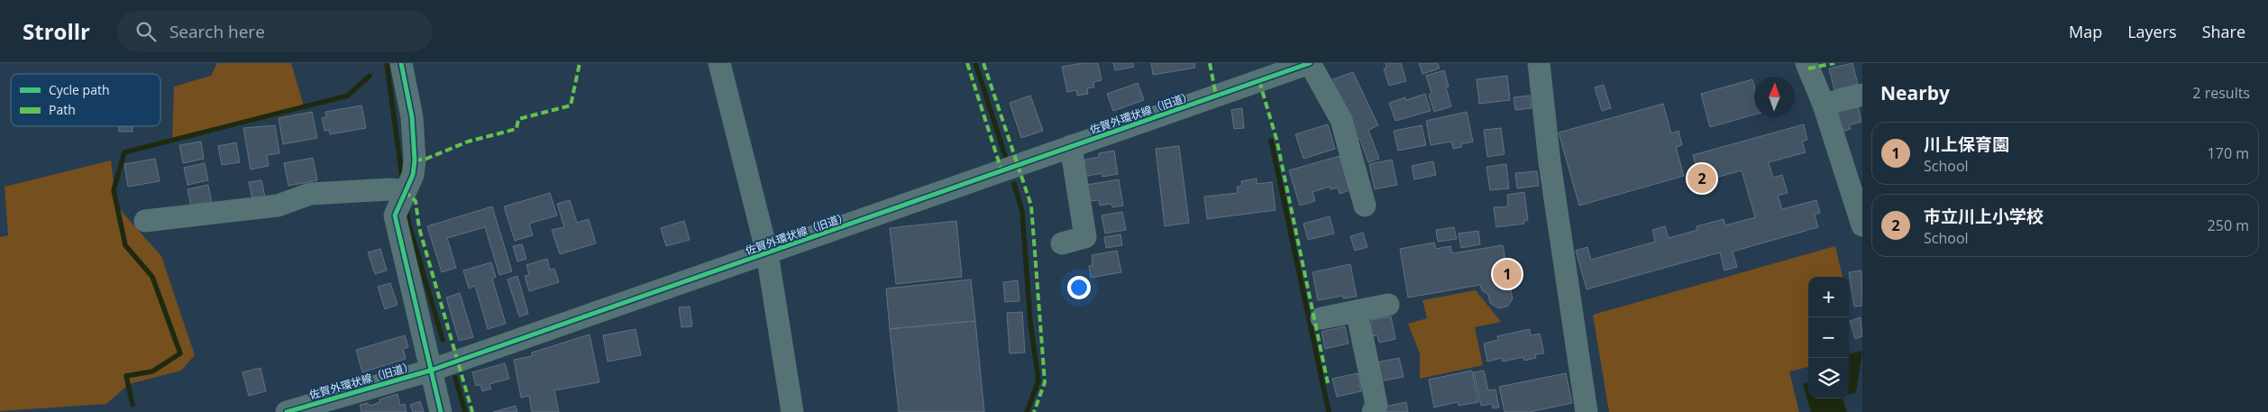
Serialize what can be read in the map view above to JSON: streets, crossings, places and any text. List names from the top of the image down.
{
  "streets": {
    "street": ["佐賀外環状線（旧道）"]
  },
  "legend": ["Cycle path", "Path"],
  "north": "top",
  "page": {
    "header": "Strollr",
    "search": "Search here",
    "nav": ["Map", "Layers", "Share"],
    "heading": ["Nearby", "2 results"],
    "list": [
      {
        "mark": "1",
        "name": "川上保育園",
        "note": "School",
        "value": "170 m"
      },
      {
        "mark": "2",
        "name": "市立川上小学校",
        "note": "School",
        "value": "250 m"
      }
    ],
    "pins": ["2", "1"],
    "map_buttons": ["+", "−"]
  }
}
